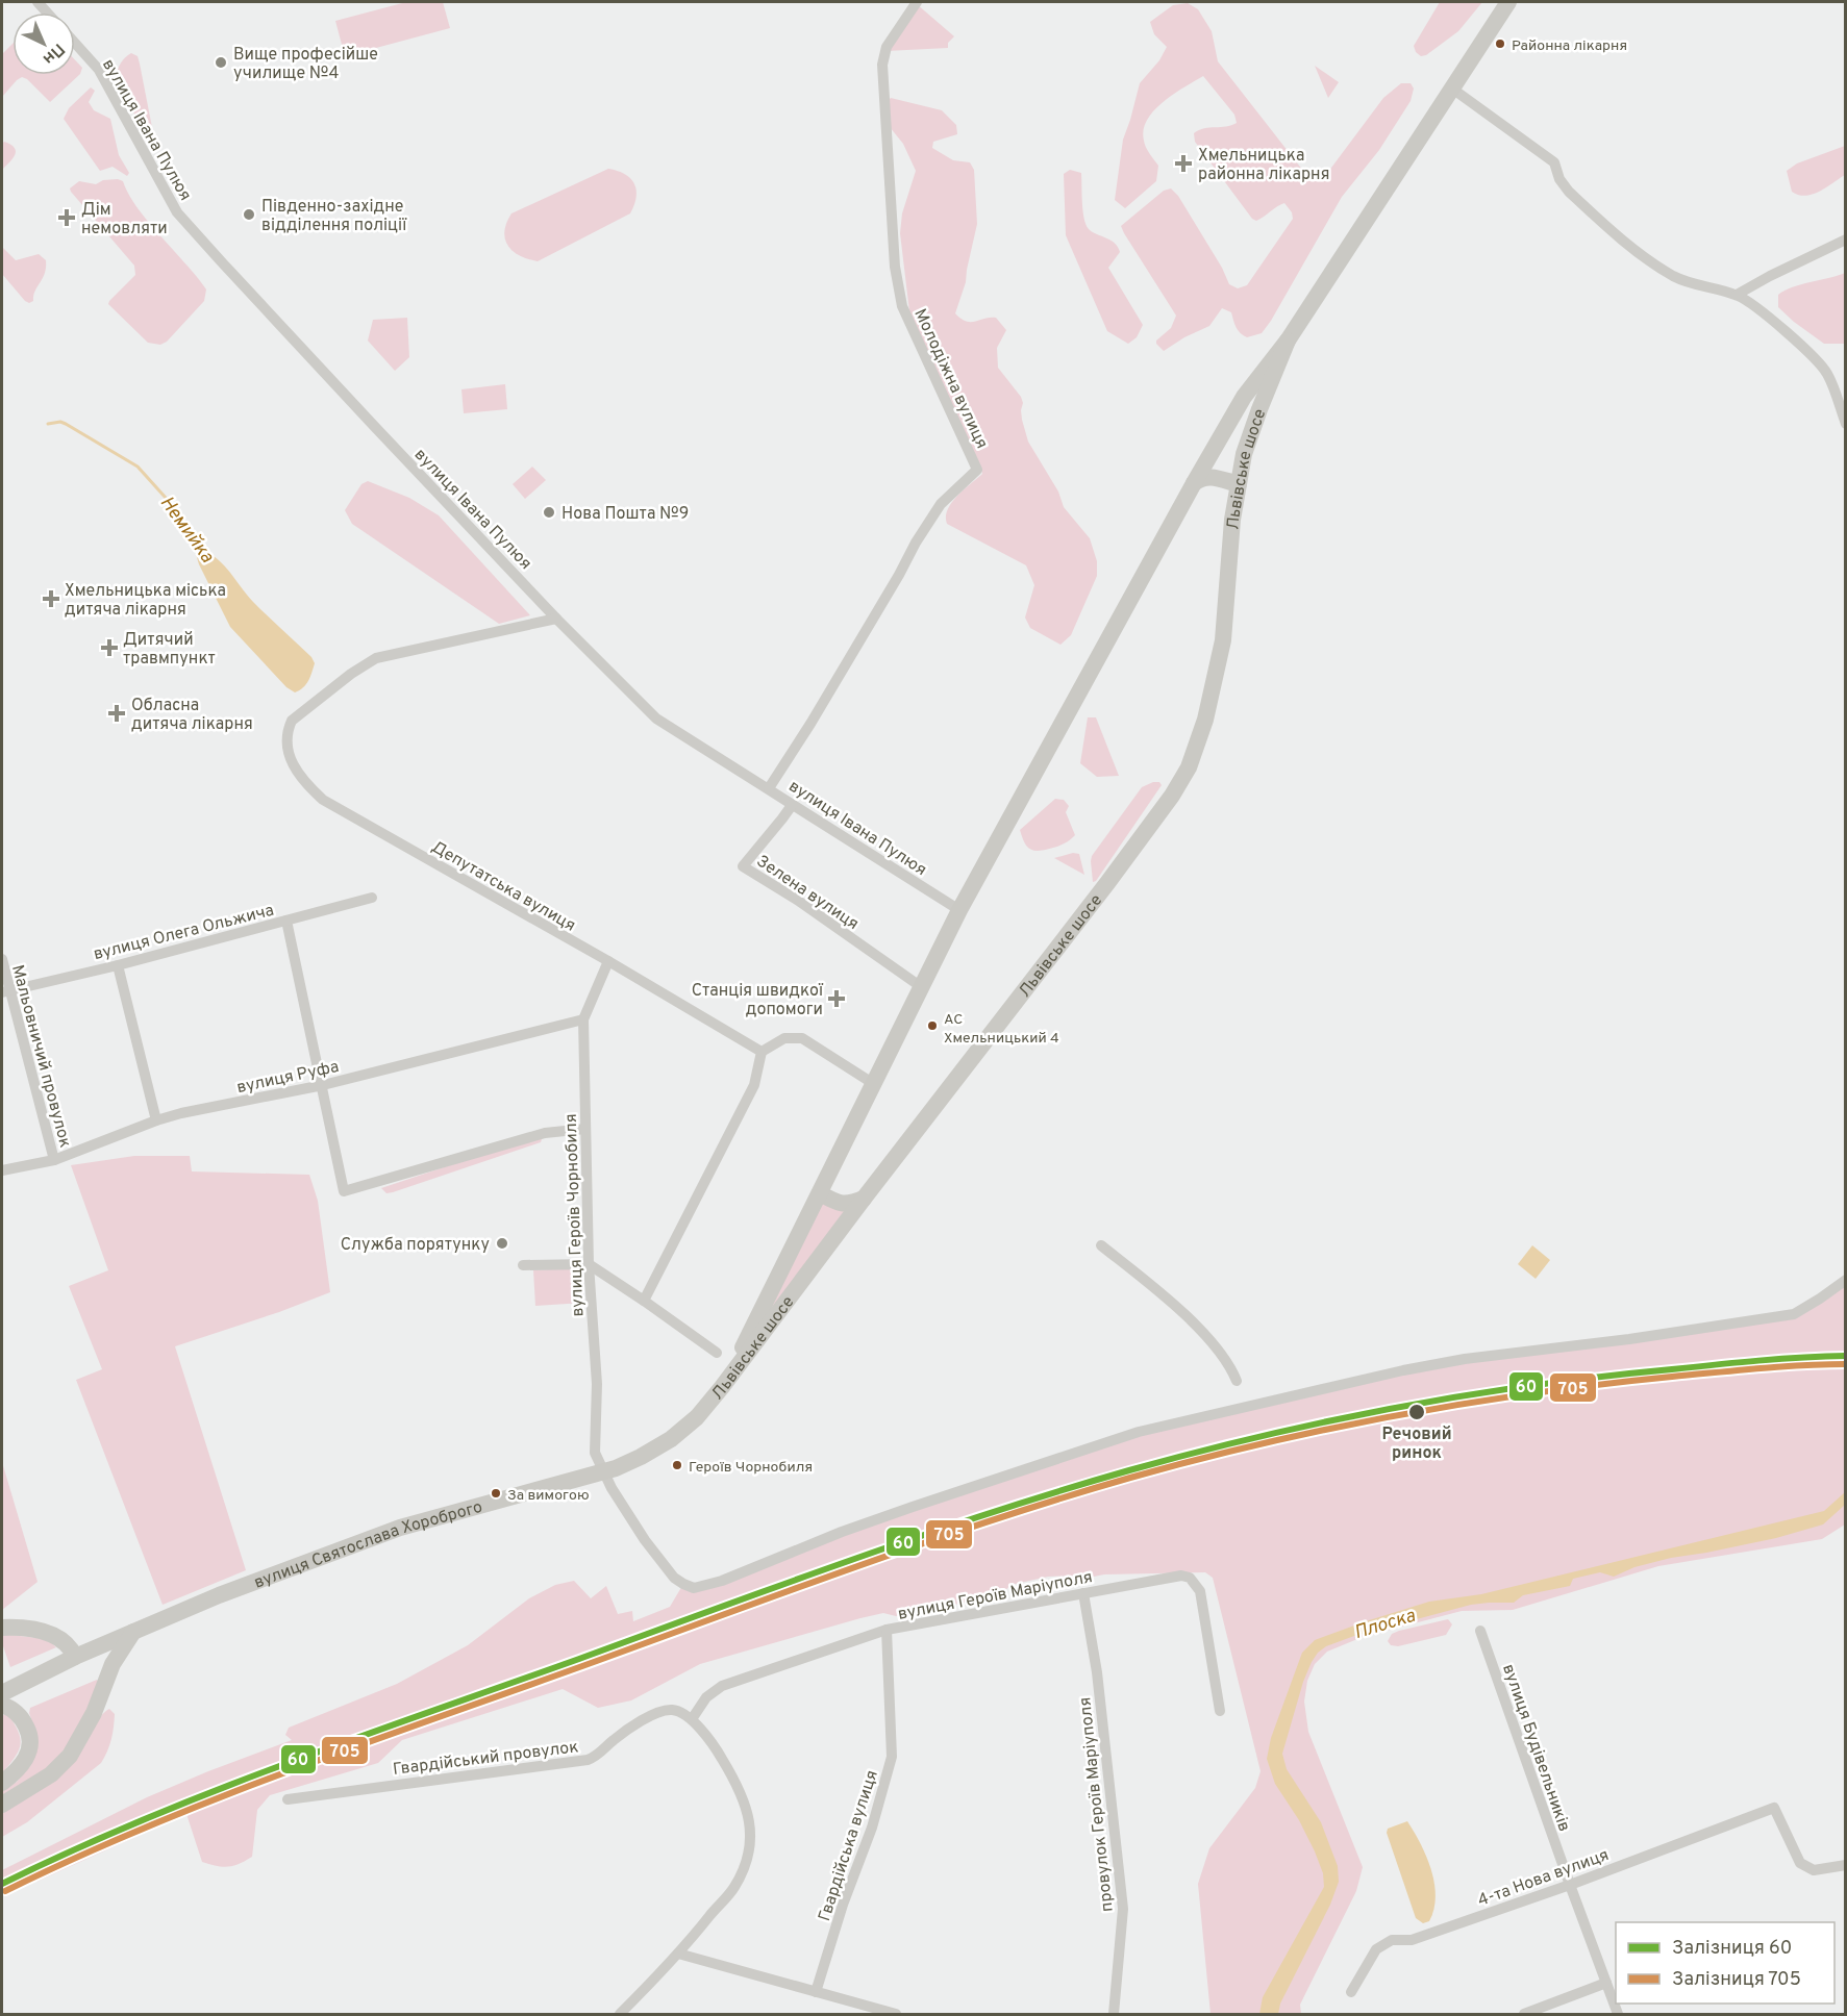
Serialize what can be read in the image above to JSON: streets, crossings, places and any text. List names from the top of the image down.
{
  "streets": {
    "main road": ["Львівське шосе", "вулиця Святослава Хороброго"],
    "street": [
      "вулиця Івана Пулюя",
      "Молодіжна вулиця",
      "Депутатська вулиця",
      "Зелена вулиця",
      "вулиця Олега Ольжича",
      "Мальовничий провулок",
      "вулиця Руфа",
      "вулиця Героїв Чорнобиля",
      "вулиця Героїв Маріуполя",
      "вулиця Будівельників",
      "Гвардійський провулок",
      "провулок Героїв Маріуполя",
      "Гвардійська вулиця",
      "4-та Нова вулиця"
    ]
  },
  "crossings": [
    ["вулиця Івана Пулюя", "Молодіжна вулиця"],
    ["вулиця Івана Пулюя", "Львівське шосе"],
    ["вулиця Івана Пулюя", "Депутатська вулиця"],
    ["вулиця Івана Пулюя", "Зелена вулиця"],
    ["Львівське шосе", "Зелена вулиця"],
    ["Львівське шосе", "вулиця Святослава Хороброго"],
    ["Депутатська вулиця", "вулиця Героїв Чорнобиля"],
    ["вулиця Олега Ольжича", "Мальовничий провулок"],
    ["Мальовничий провулок", "вулиця Руфа"],
    ["вулиця Руфа", "вулиця Героїв Чорнобиля"],
    ["вулиця Героїв Чорнобиля", "вулиця Святослава Хороброго"],
    ["вулиця Героїв Маріуполя", "Гвардійський провулок"],
    ["вулиця Героїв Маріуполя", "провулок Героїв Маріуполя"],
    ["вулиця Героїв Маріуполя", "Гвардійська вулиця"],
    ["вулиця Будівельників", "4-та Нова вулиця"]
  ],
  "water": ["Немийка", "Плоска"],
  "places": {
    "other": [
      "Районна лікарня",
      "Вище професійше училище №4",
      "Південно-західне відділення поліції",
      "Нова Пошта №9",
      "АС Хмельницький 4",
      "Служба порятунку",
      "Речовий ринок",
      "Героїв Чорнобиля",
      "За вимогою"
    ],
    "health": [
      "Хмельницька районна лікарня",
      "Дім немовляти",
      "Хмельницька міська дитяча лікарня",
      "Дитячий травмпункт",
      "Обласна дитяча лікарня",
      "Станція швидкої допомоги"
    ]
  },
  "lines": ["rail line 60", "rail line 705"],
  "legend": ["Залізниця 60", "Залізниця 705"],
  "north": "bottom right"
}
